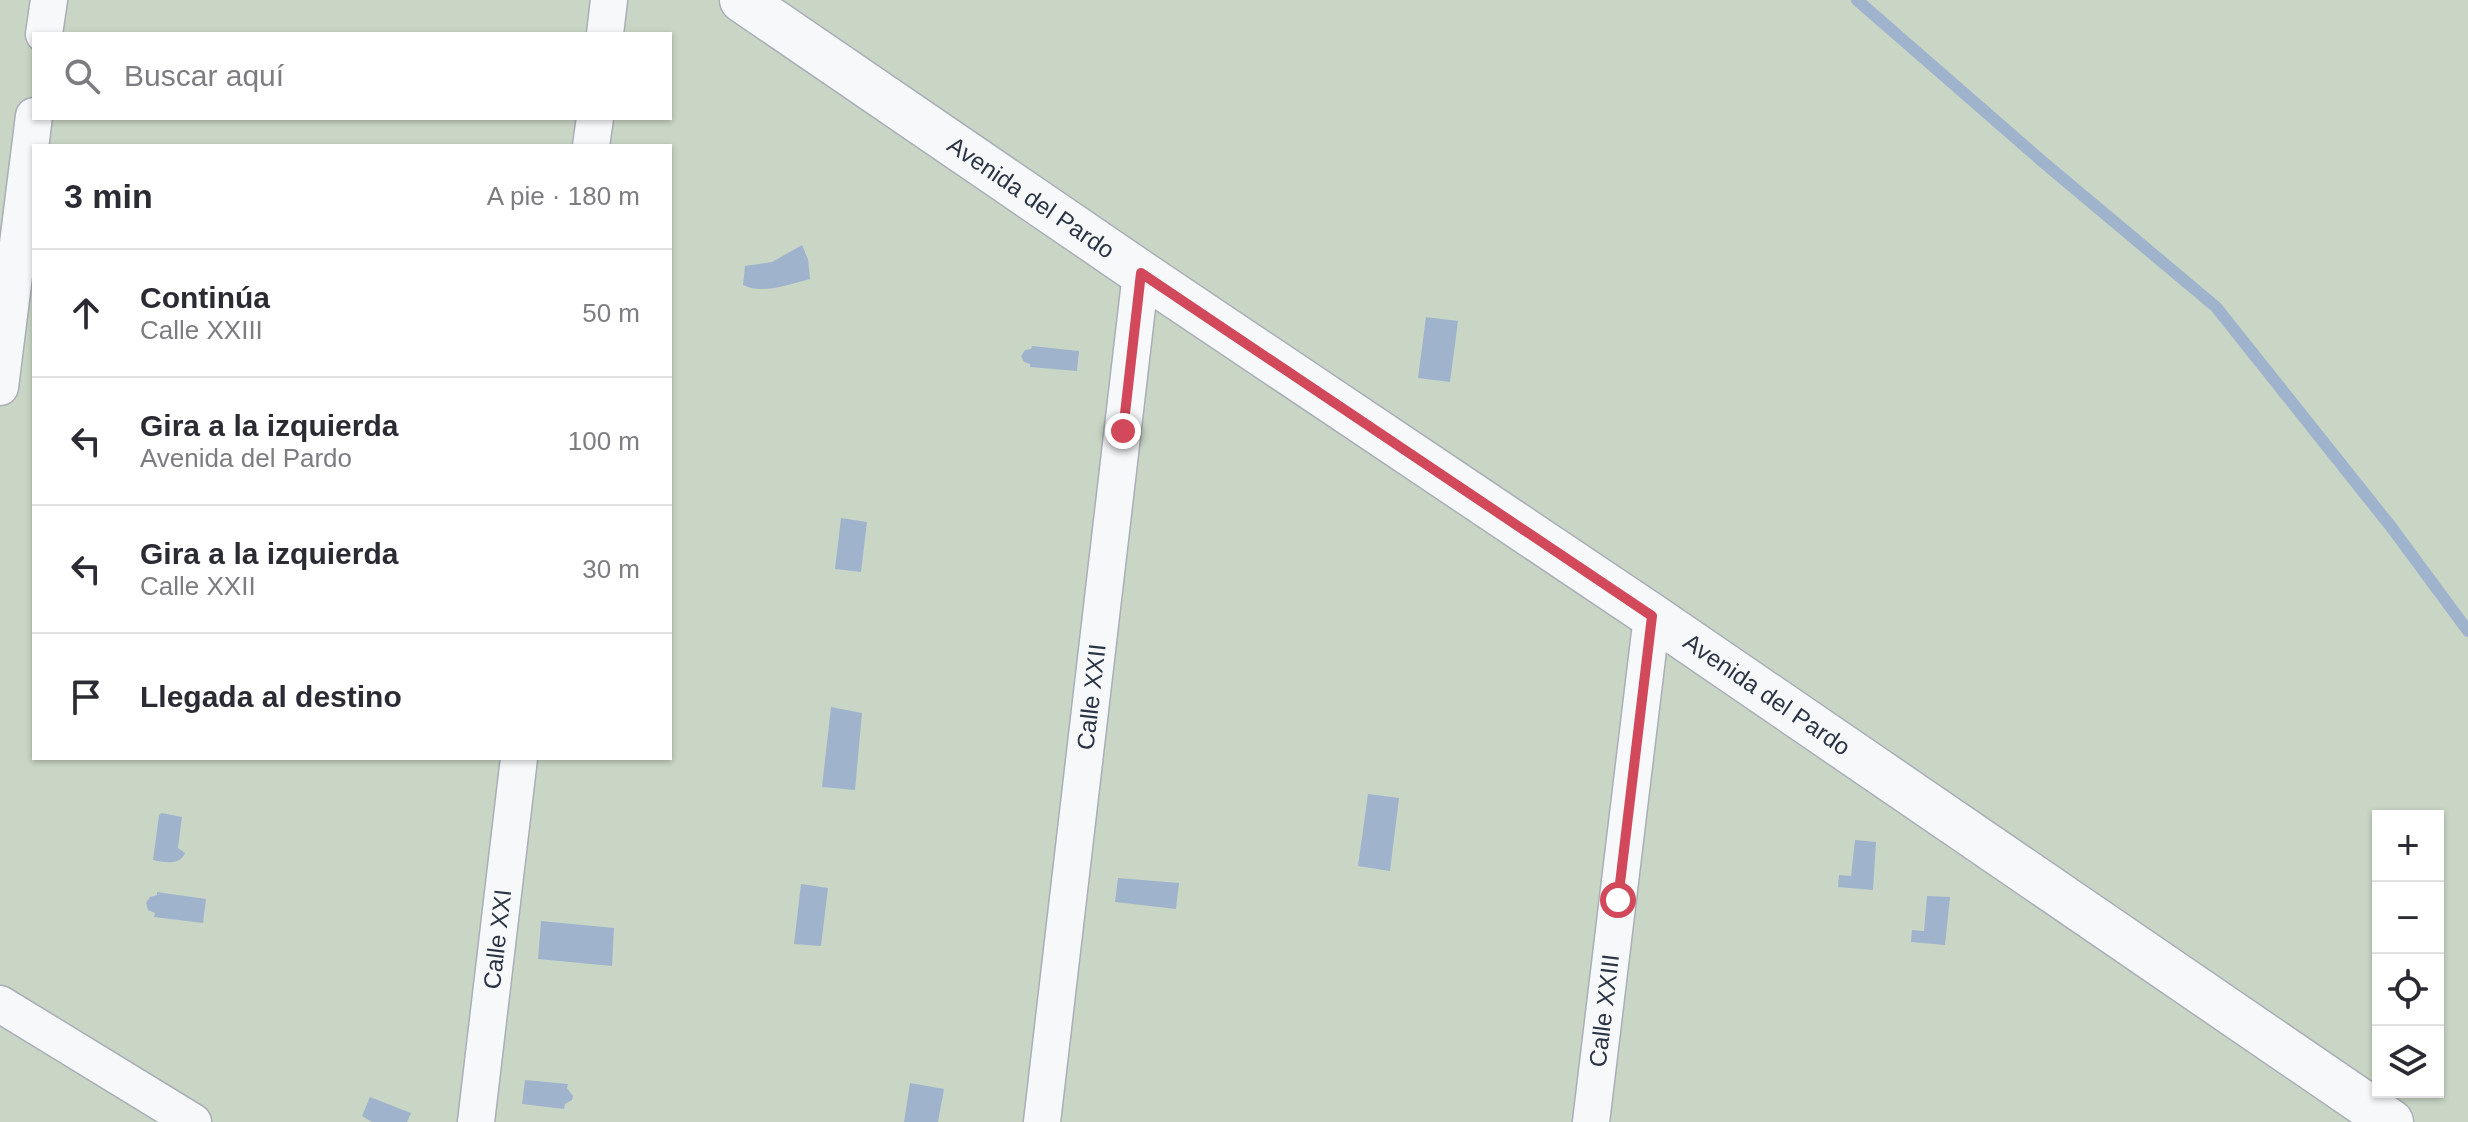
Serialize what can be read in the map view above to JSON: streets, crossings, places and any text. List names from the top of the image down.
{
  "streets": {
    "street": [
      "Avenida del Pardo",
      "Calle XXII",
      "Calle XXI",
      "Calle XXIII"
    ]
  },
  "crossings": [
    ["Avenida del Pardo", "Calle XXII"],
    ["Avenida del Pardo", "Calle XXIII"]
  ],
  "page": {
    "search": "Buscar aquí",
    "heading": ["3 min", "A pie · 180 m"],
    "list": [
      ["Continúa", "Calle XXIII", "50 m"],
      ["Gira a la izquierda", "Avenida del Pardo", "100 m"],
      ["Gira a la izquierda", "Calle XXII", "30 m"],
      "Llegada al destino"
    ],
    "map_buttons": ["+", "−"]
  }
}
